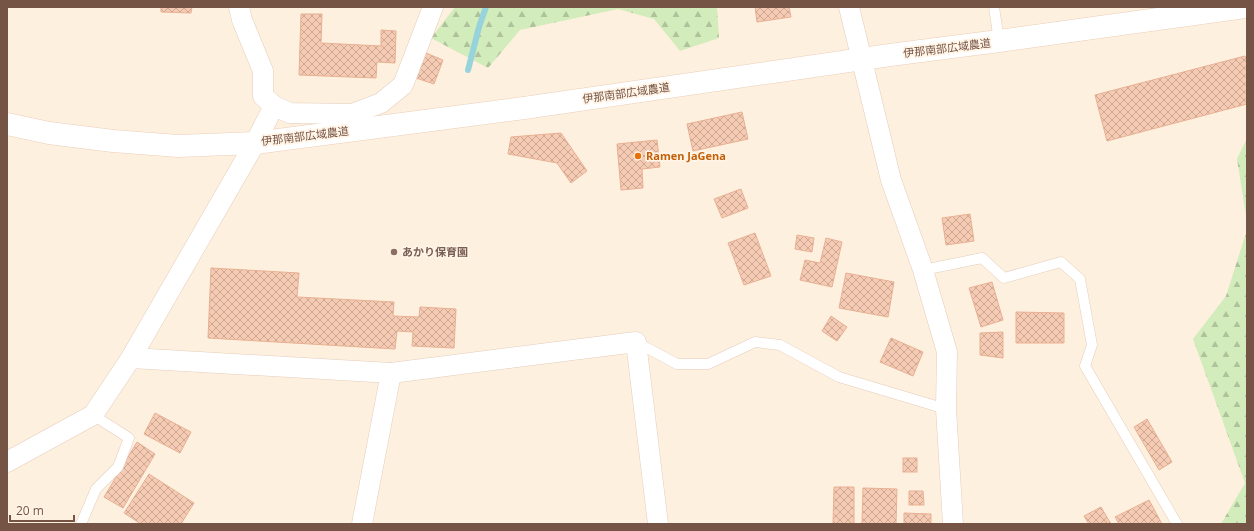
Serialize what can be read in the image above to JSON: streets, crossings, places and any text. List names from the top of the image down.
{
  "streets": {
    "street": ["伊那南部広域農道"]
  },
  "places": ["Ramen JaGena", "あかり保育園"],
  "scale_bar": "20 m"
}
